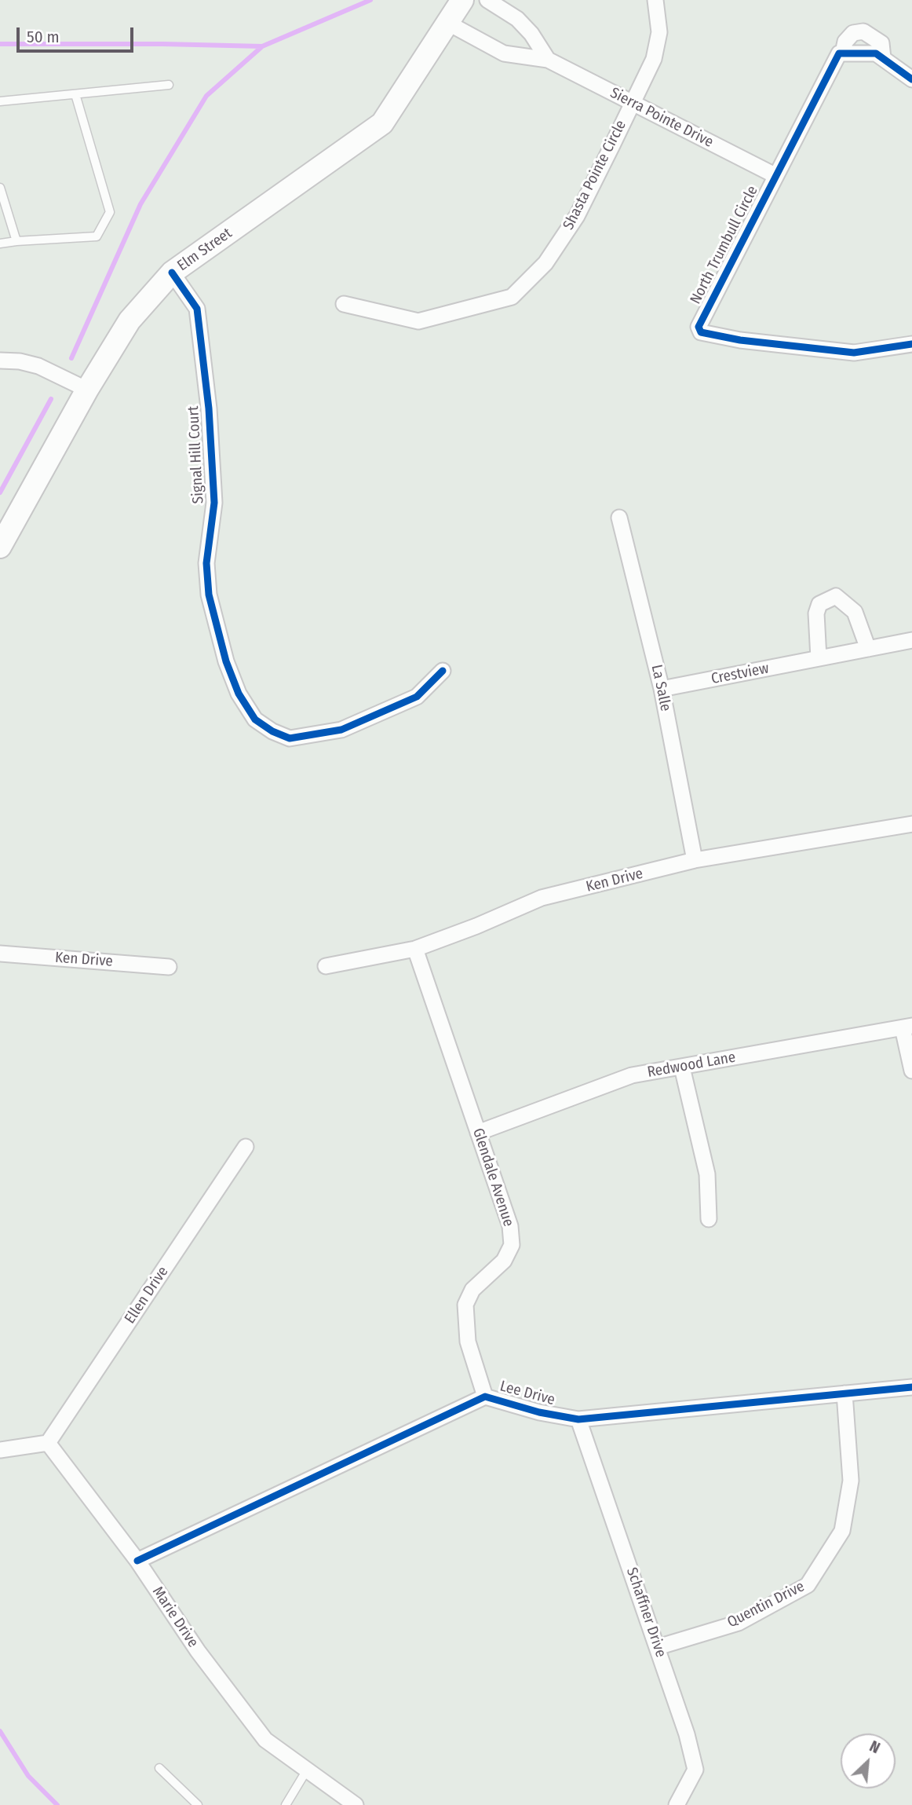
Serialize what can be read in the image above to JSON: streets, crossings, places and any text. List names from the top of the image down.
{
  "streets": {
    "main road": ["Elm Street"],
    "street": [
      "Sierra Pointe Drive",
      "Shasta Pointe Circle",
      "North Trumbull Circle",
      "Signal Hill Court",
      "Crestview",
      "La Salle",
      "Ken Drive",
      "Redwood Lane",
      "Glendale Avenue",
      "Ellen Drive",
      "Lee Drive",
      "Quentin Drive",
      "Schaffner Drive",
      "Marie Drive"
    ]
  },
  "crossings": [
    ["Sierra Pointe Drive", "Shasta Pointe Circle"],
    ["Sierra Pointe Drive", "North Trumbull Circle"],
    ["Sierra Pointe Drive", "Elm Street"],
    ["Elm Street", "Signal Hill Court"],
    ["Crestview", "La Salle"],
    ["La Salle", "Ken Drive"],
    ["Ken Drive", "Glendale Avenue"],
    ["Redwood Lane", "Glendale Avenue"],
    ["Glendale Avenue", "Lee Drive"],
    ["Ellen Drive", "Marie Drive"],
    ["Lee Drive", "Quentin Drive"],
    ["Lee Drive", "Schaffner Drive"],
    ["Lee Drive", "Marie Drive"],
    ["Quentin Drive", "Schaffner Drive"]
  ],
  "scale_bar": "50 m",
  "north": "top right"
}
